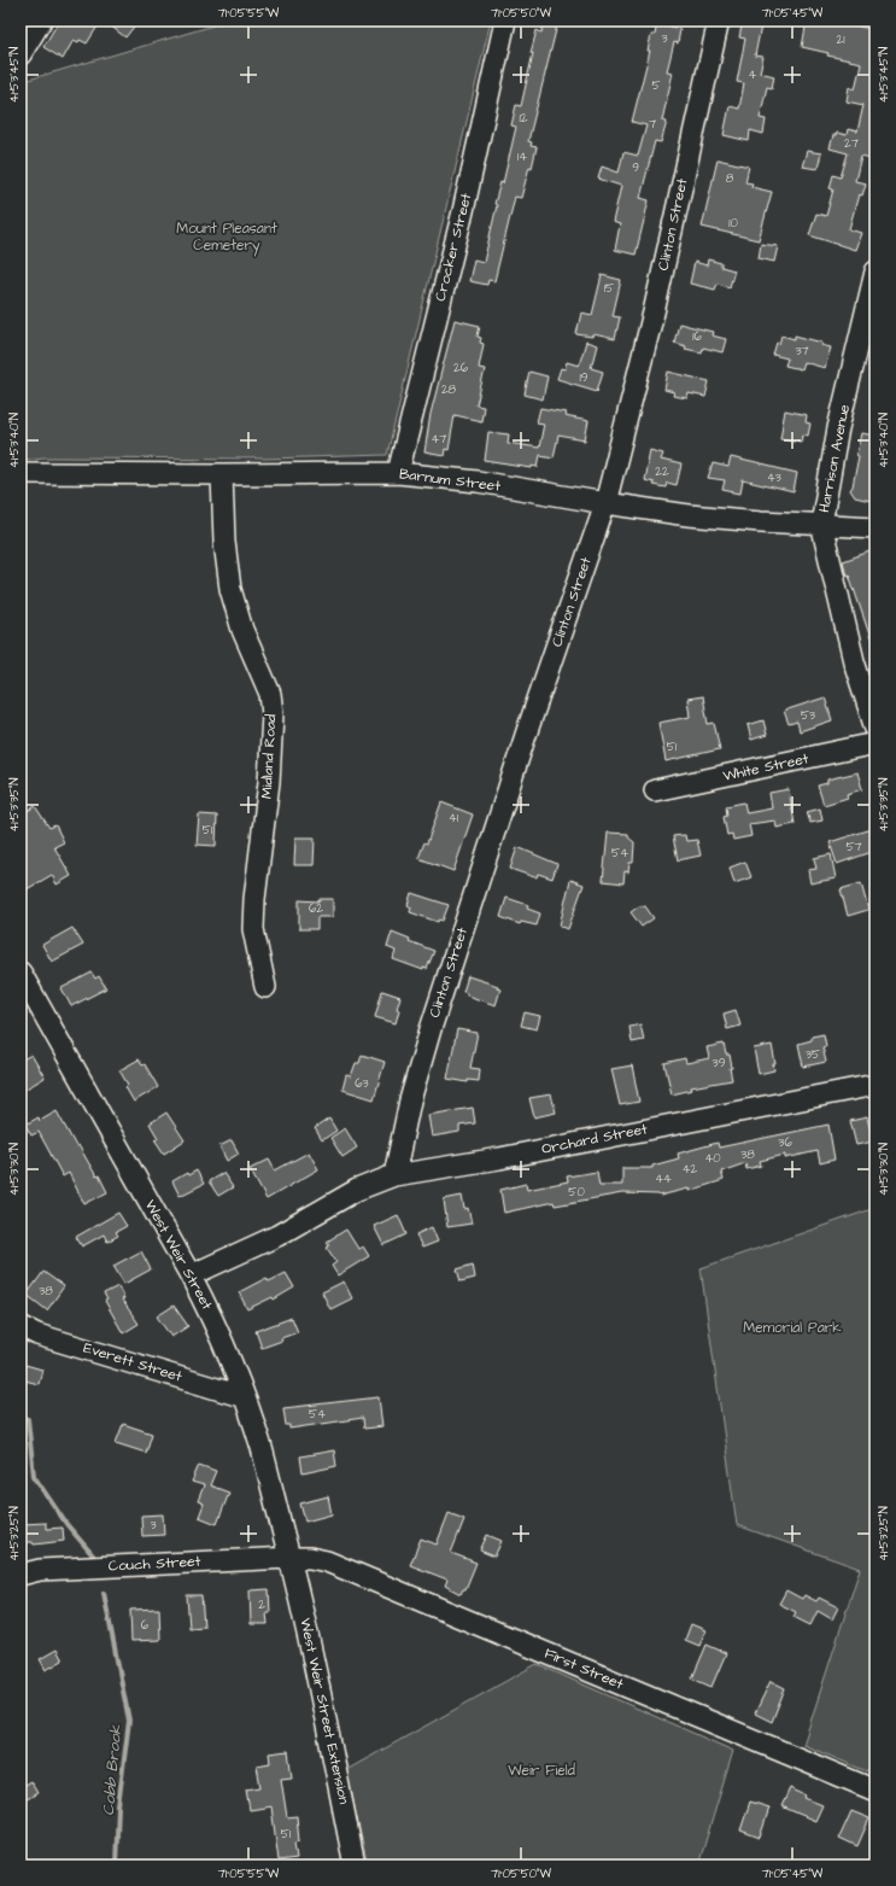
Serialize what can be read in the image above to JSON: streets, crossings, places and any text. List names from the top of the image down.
{
  "streets": {
    "street": [
      "Clinton Street",
      "Crocker Street",
      "Harrison Avenue",
      "Barnum Street",
      "Midland Road",
      "White Street",
      "Orchard Street",
      "West Weir Street",
      "Everett Street",
      "Couch Street",
      "First Street",
      "West Weir Street Extension"
    ]
  },
  "crossings": [
    ["Clinton Street", "Barnum Street"],
    ["Clinton Street", "Orchard Street"],
    ["Crocker Street", "Barnum Street"],
    ["Harrison Avenue", "Barnum Street"],
    ["Barnum Street", "Midland Road"],
    ["Orchard Street", "West Weir Street"],
    ["West Weir Street", "Everett Street"],
    ["West Weir Street", "Couch Street"],
    ["West Weir Street", "First Street"],
    ["West Weir Street", "West Weir Street Extension"],
    ["Couch Street", "First Street"],
    ["Couch Street", "West Weir Street Extension"],
    ["First Street", "West Weir Street Extension"]
  ],
  "water": ["Cobb Brook"],
  "parks": ["Mount Pleasant Cemetery", "Memorial Park", "Weir Field"],
  "house_numbers": [
    "3",
    "21",
    "4",
    "5",
    "12",
    "7",
    "27",
    "14",
    "9",
    "8",
    "10",
    "15",
    "16",
    "37",
    "26",
    "19",
    "28",
    "47",
    "22",
    "43",
    "53",
    "51",
    "41",
    "51",
    "57",
    "54",
    "62",
    "35",
    "39",
    "63",
    "36",
    "38",
    "40",
    "42",
    "44",
    "50",
    "38",
    "54",
    "3",
    "2",
    "6",
    "51"
  ],
  "coordinates": [
    "71°05'55\"W",
    "71°05'50\"W",
    "71°05'45\"W",
    "41°53'45\"N",
    "41°53'40\"N",
    "41°53'35\"N",
    "41°53'30\"N",
    "41°53'25\"N"
  ]
}
